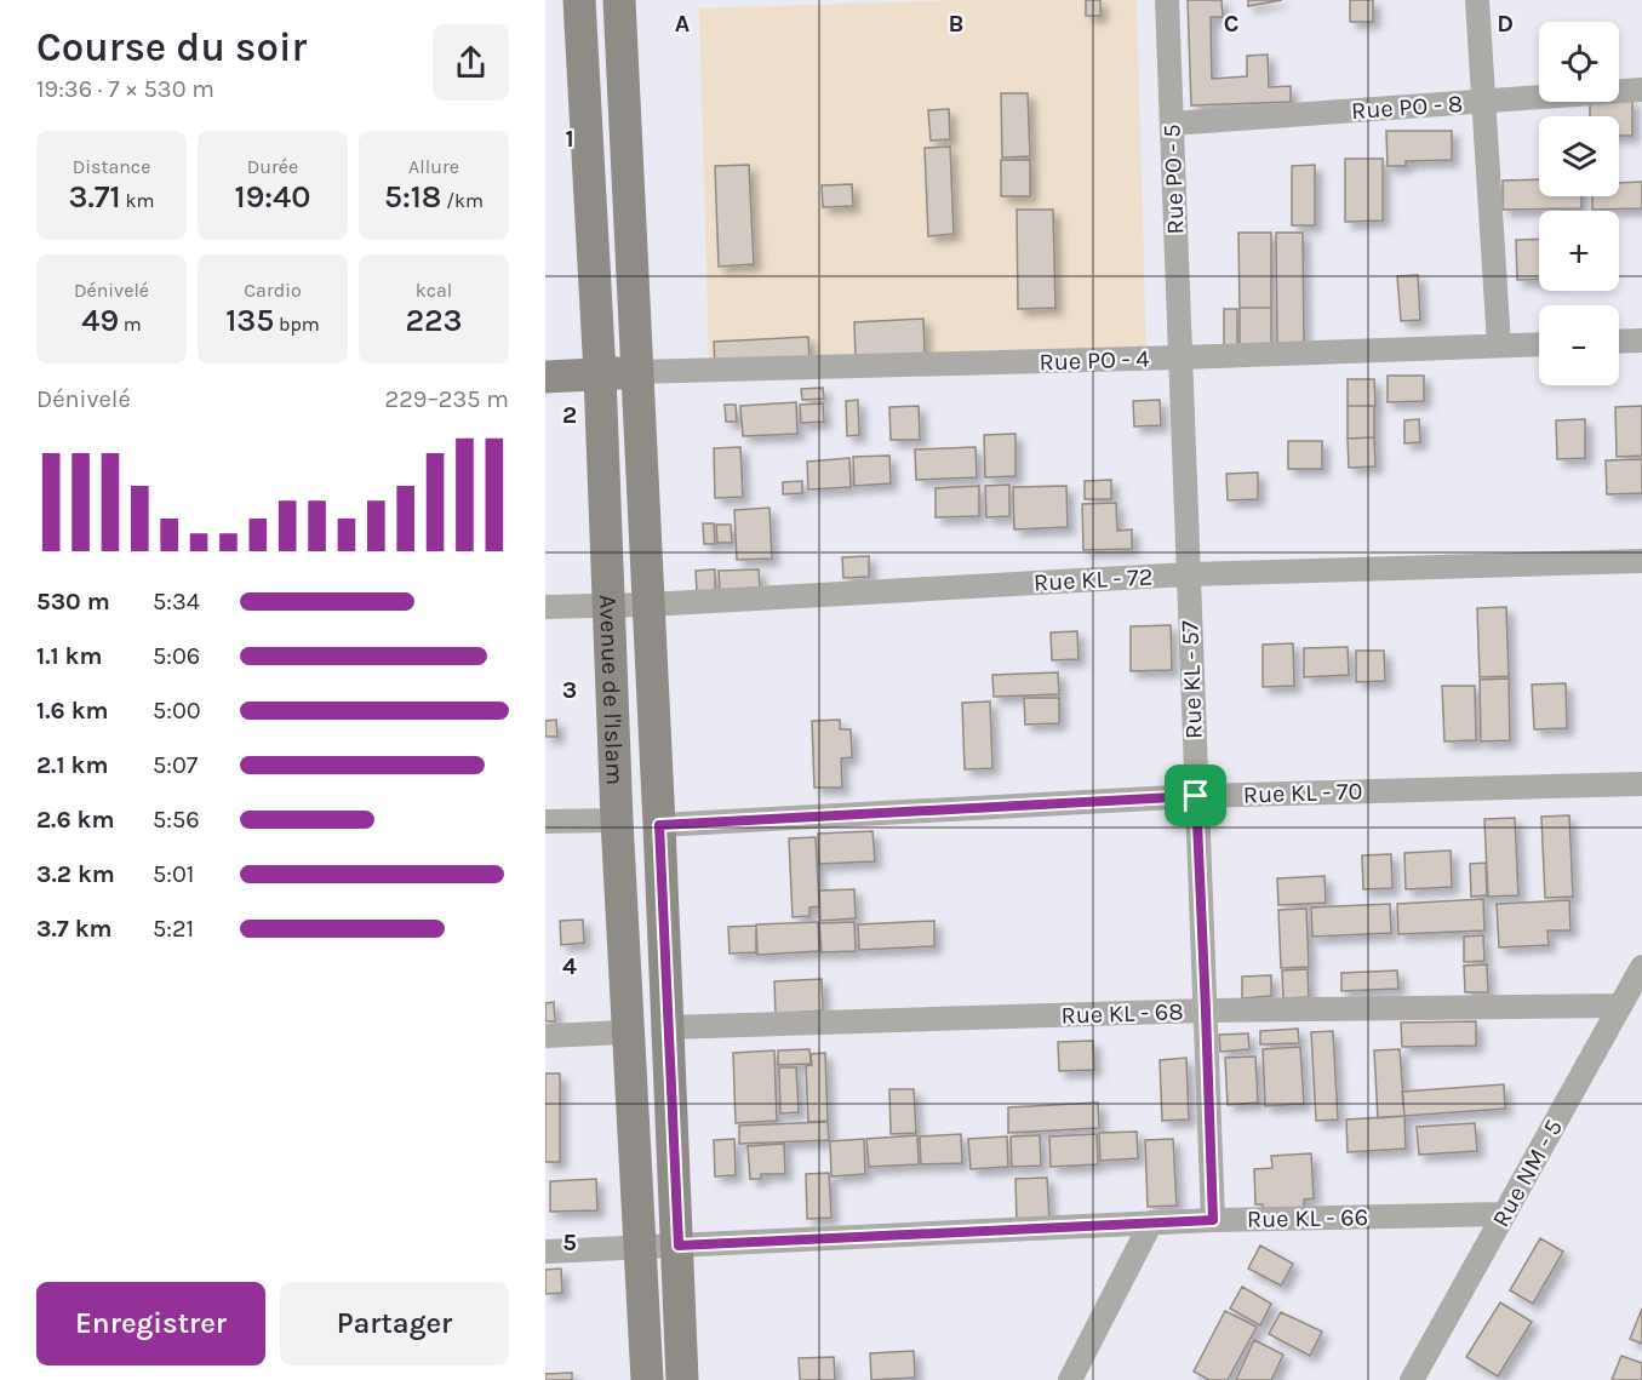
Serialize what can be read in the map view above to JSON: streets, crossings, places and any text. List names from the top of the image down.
{
  "streets": {
    "main road": ["Avenue de l'Islam"],
    "street": [
      "Rue PO - 8",
      "Rue PO - 5",
      "Rue PO - 4",
      "Rue KL - 72",
      "Rue KL - 57",
      "Rue KL - 70",
      "Rue KL - 68",
      "Rue NM - 5",
      "Rue KL - 66"
    ]
  },
  "crossings": [
    ["Rue PO - 8", "Rue PO - 5"],
    ["Rue PO - 5", "Rue PO - 4"],
    ["Rue PO - 5", "Rue KL - 57"],
    ["Rue PO - 4", "Rue KL - 57"],
    ["Rue PO - 4", "Avenue de l'Islam"],
    ["Rue KL - 72", "Rue KL - 57"],
    ["Rue KL - 72", "Avenue de l'Islam"],
    ["Rue KL - 57", "Rue KL - 70"],
    ["Rue KL - 57", "Rue KL - 68"],
    ["Rue KL - 57", "Rue KL - 66"],
    ["Avenue de l'Islam", "Rue KL - 70"],
    ["Avenue de l'Islam", "Rue KL - 68"],
    ["Avenue de l'Islam", "Rue KL - 66"],
    ["Rue KL - 68", "Rue NM - 5"],
    ["Rue NM - 5", "Rue KL - 66"]
  ],
  "page": {
    "heading": ["Course du soir", "19:36 · 7 × 530 m"],
    "map_buttons": ["+", "−"],
    "stats": [
      ["Distance", "3.71 km"],
      ["Durée", "19:40"],
      ["Allure", "5:18 /km"],
      ["Dénivelé", "49 m"],
      ["Cardio", "135 bpm"],
      ["kcal", "223"]
    ],
    "chart": ["Dénivelé", "229–235 m"],
    "list": [
      {
        "name": "530 m",
        "note": "5:34"
      },
      {
        "name": "1.1 km",
        "note": "5:06"
      },
      {
        "name": "1.6 km",
        "note": "5:00"
      },
      {
        "name": "2.1 km",
        "note": "5:07"
      },
      {
        "name": "2.6 km",
        "note": "5:56"
      },
      {
        "name": "3.2 km",
        "note": "5:01"
      },
      {
        "name": "3.7 km",
        "note": "5:21"
      }
    ],
    "buttons": ["Enregistrer", "Partager"]
  },
  "grid": {
    "columns": [
      "A",
      "B",
      "C",
      "D"
    ],
    "rows": [
      "1",
      "2",
      "3",
      "4",
      "5"
    ]
  }
}
